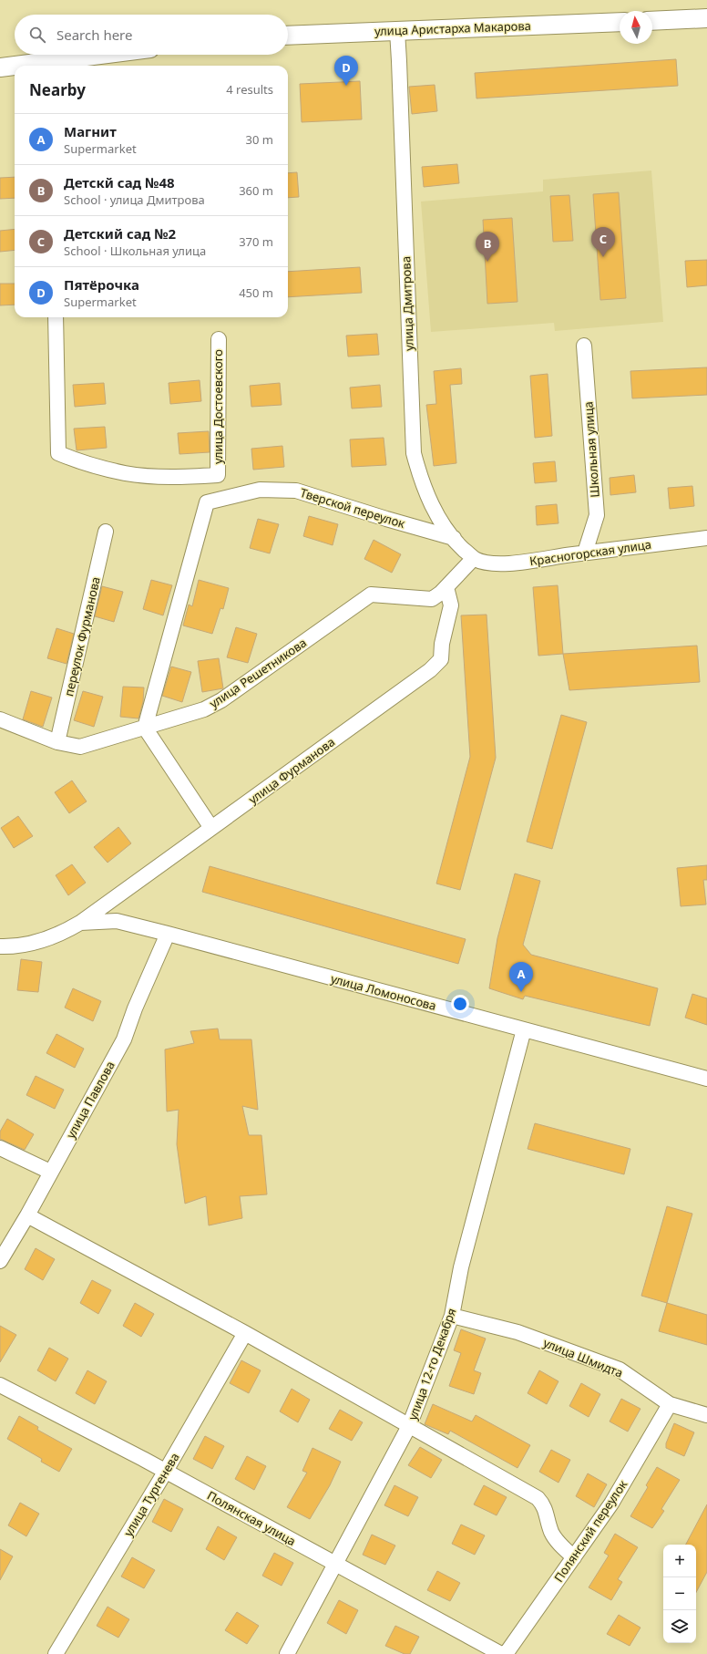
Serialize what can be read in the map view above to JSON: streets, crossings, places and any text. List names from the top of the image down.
{
  "streets": {
    "street": [
      "улица Аристарха Макарова",
      "улица Дмитрова",
      "улица Достоевского",
      "Школьная улица",
      "Тверской переулок",
      "Красногорская улица",
      "переулок Фурманова",
      "улица Решетникова",
      "улица Фурманова",
      "улица Ломоносова",
      "улица Павлова",
      "улица Шмидта",
      "улица 12-го Декабря",
      "улица Тургенева",
      "Полянская улица",
      "Полянский переулок"
    ]
  },
  "crossings": [
    ["улица Аристарха Макарова", "улица Дмитрова"],
    ["улица Дмитрова", "Тверской переулок"],
    ["улица Дмитрова", "Красногорская улица"],
    ["улица Дмитрова", "улица Решетникова"],
    ["Школьная улица", "Красногорская улица"],
    ["Тверской переулок", "улица Решетникова"],
    ["Красногорская улица", "улица Решетникова"],
    ["переулок Фурманова", "улица Решетникова"],
    ["улица Решетникова", "улица Фурманова"],
    ["улица Фурманова", "улица Ломоносова"],
    ["улица Ломоносова", "улица Павлова"],
    ["улица Ломоносова", "улица 12-го Декабря"],
    ["улица Шмидта", "улица 12-го Декабря"],
    ["улица Шмидта", "Полянский переулок"],
    ["улица 12-го Декабря", "Полянская улица"],
    ["улица Тургенева", "Полянская улица"]
  ],
  "north": "top",
  "page": {
    "search": "Search here",
    "pins": [
      "D",
      "C",
      "B",
      "A"
    ],
    "heading": ["Nearby", "4 results"],
    "list": [
      {
        "mark": "A",
        "name": "Магнит",
        "note": "Supermarket",
        "value": "30 m"
      },
      {
        "mark": "B",
        "name": "Детскй сад №48",
        "note": "School · улица Дмитрова",
        "value": "360 m"
      },
      {
        "mark": "C",
        "name": "Детский сад №2",
        "note": "School · Школьная улица",
        "value": "370 m"
      },
      {
        "mark": "D",
        "name": "Пятёрочка",
        "note": "Supermarket",
        "value": "450 m"
      }
    ],
    "map_buttons": ["+", "−"]
  }
}
